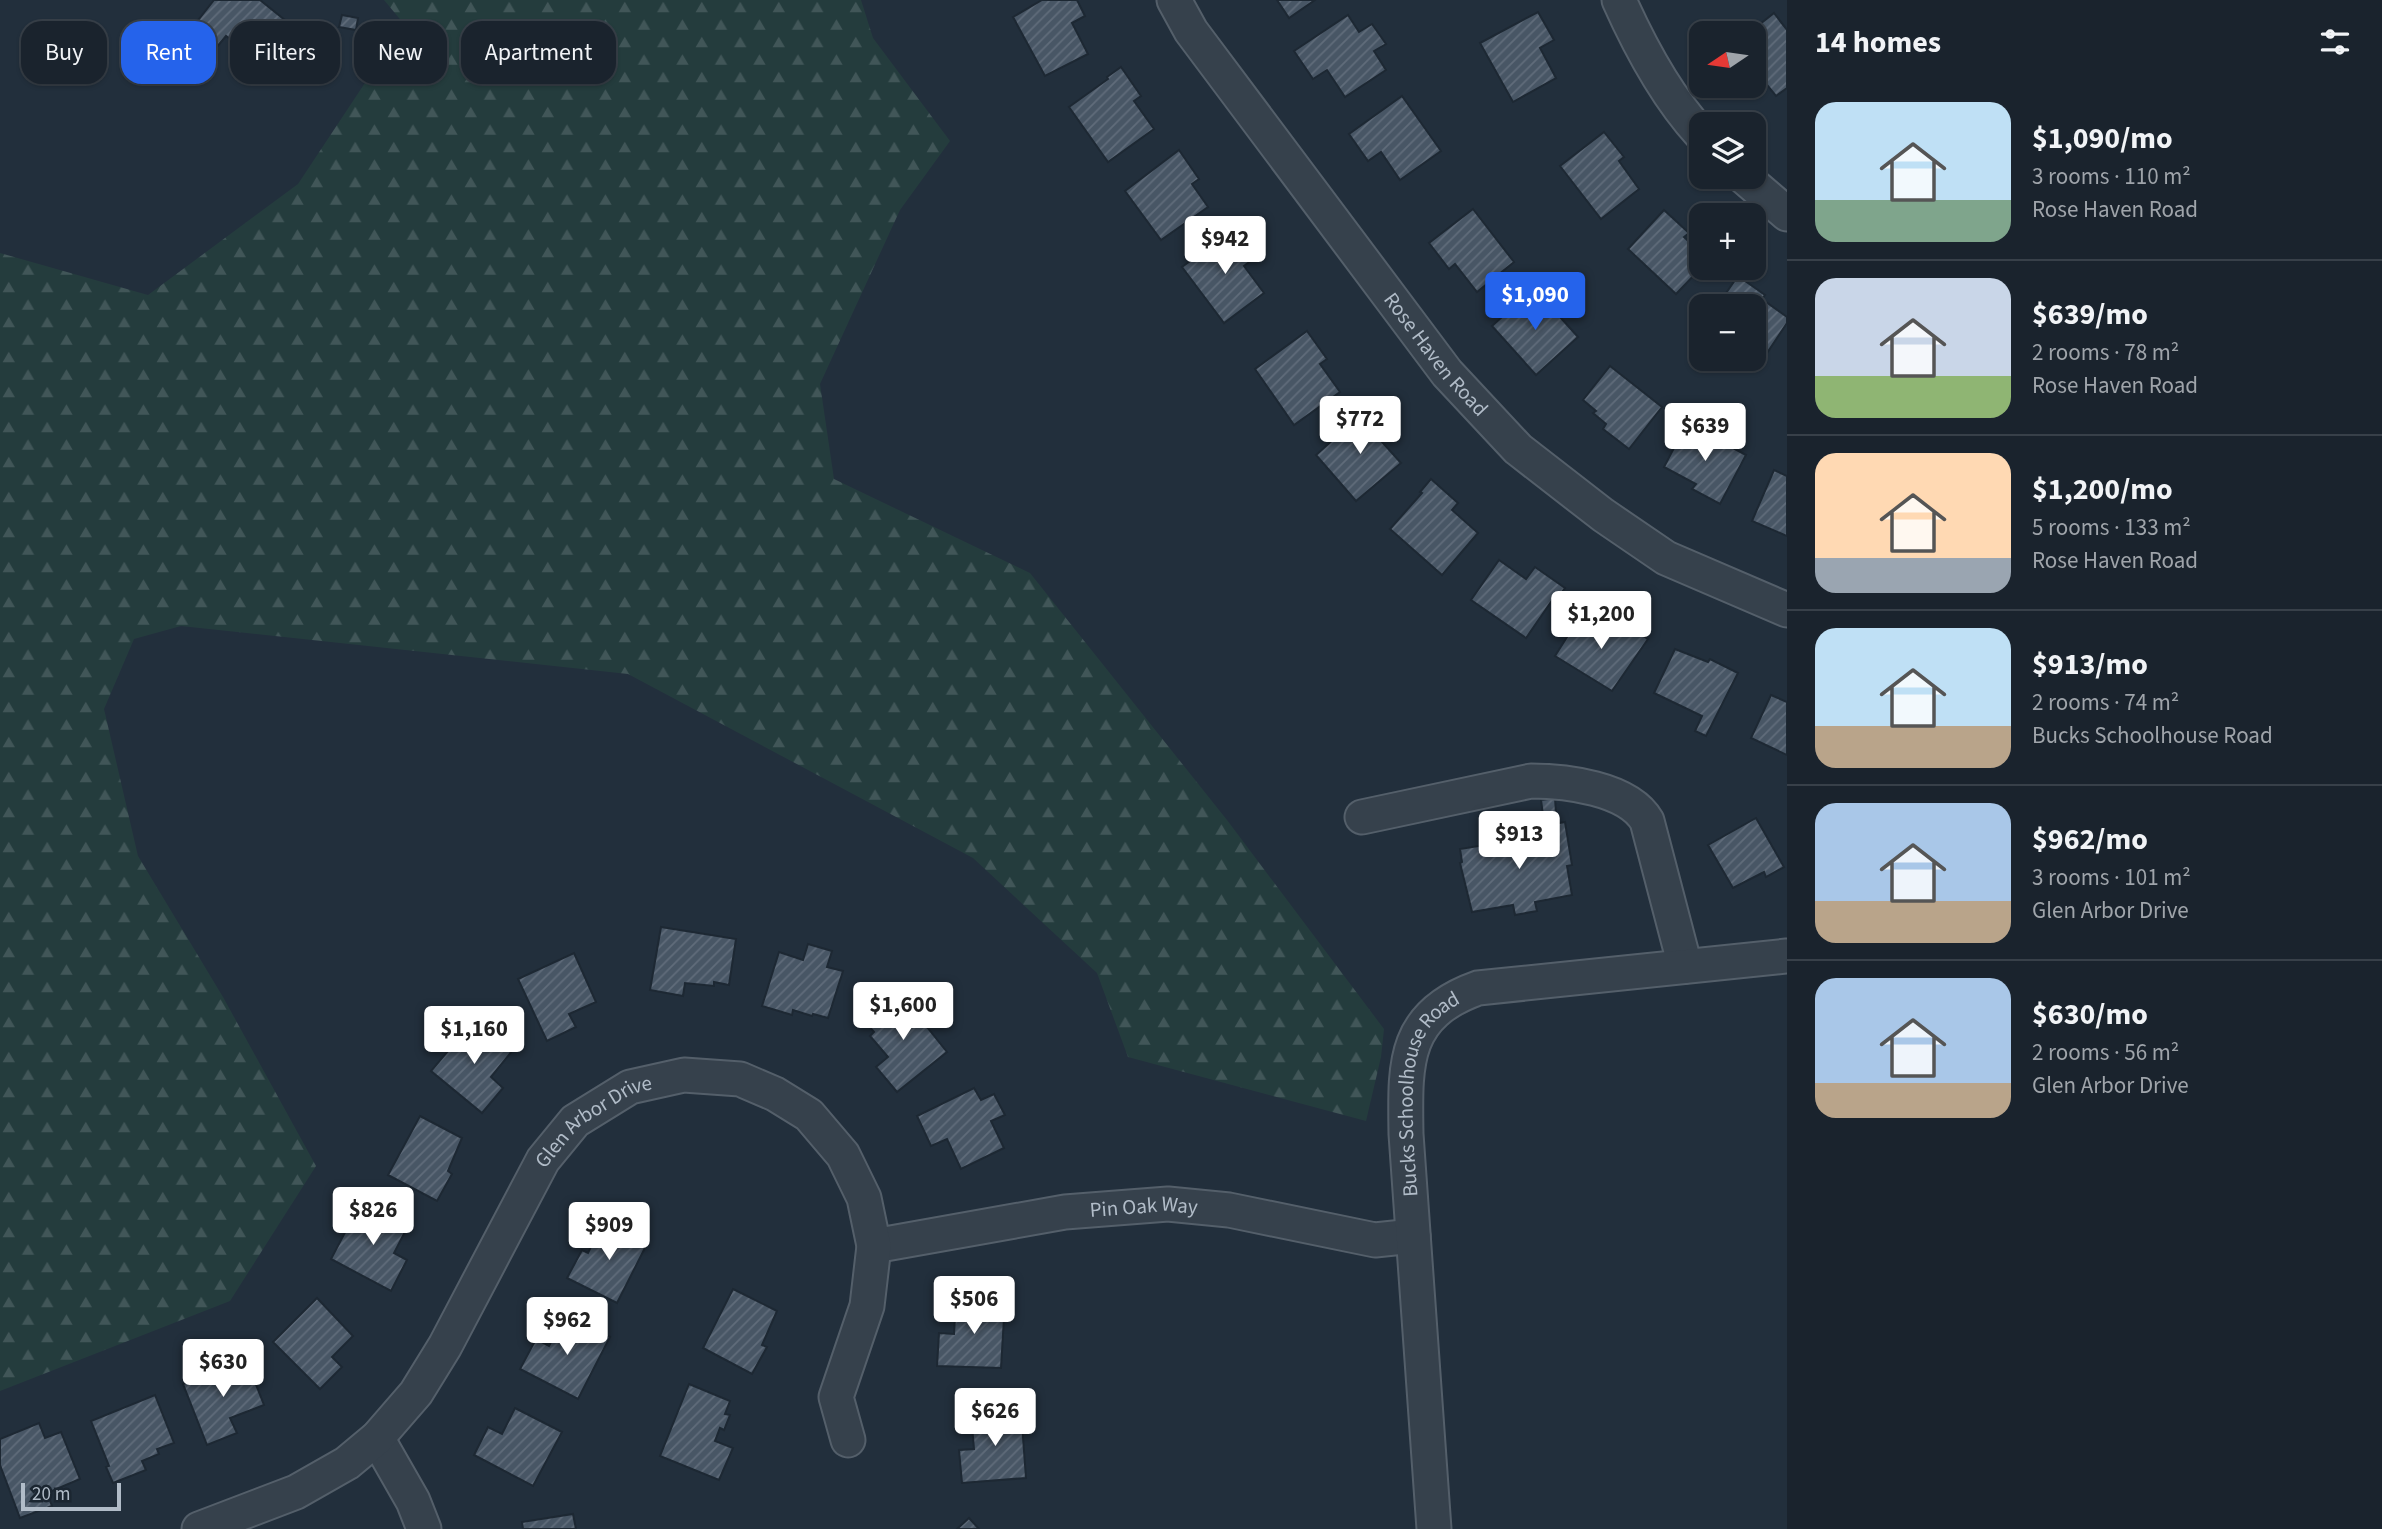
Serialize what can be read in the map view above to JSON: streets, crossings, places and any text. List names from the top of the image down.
{
  "streets": {
    "street": [
      "Rose Haven Road",
      "Bucks Schoolhouse Road",
      "Glen Arbor Drive",
      "Pin Oak Way"
    ]
  },
  "crossings": [
    ["Bucks Schoolhouse Road", "Pin Oak Way"],
    ["Glen Arbor Drive", "Pin Oak Way"]
  ],
  "scale_bar": "20 m",
  "north": "left",
  "page": {
    "heading": "14 homes",
    "map_buttons": ["+", "−"],
    "chip": [
      "Buy",
      "Rent",
      "Filters",
      "New",
      "Apartment"
    ],
    "list": [
      {
        "name": "$1,090/mo",
        "note": "3 rooms · 110 m² · Rose Haven Road"
      },
      {
        "name": "$639/mo",
        "note": "2 rooms · 78 m² · Rose Haven Road"
      },
      {
        "name": "$1,200/mo",
        "note": "5 rooms · 133 m² · Rose Haven Road"
      },
      {
        "name": "$913/mo",
        "note": "2 rooms · 74 m² · Bucks Schoolhouse Road"
      },
      {
        "name": "$962/mo",
        "note": "3 rooms · 101 m² · Glen Arbor Drive"
      },
      {
        "name": "$630/mo",
        "note": "2 rooms · 56 m² · Glen Arbor Drive"
      }
    ],
    "price": [
      "$942",
      "$1,090",
      "$772",
      "$639",
      "$1,200",
      "$913",
      "$1,600",
      "$1,160",
      "$826",
      "$909",
      "$506",
      "$962",
      "$630",
      "$626"
    ],
    "scale": "20 m"
  }
}
